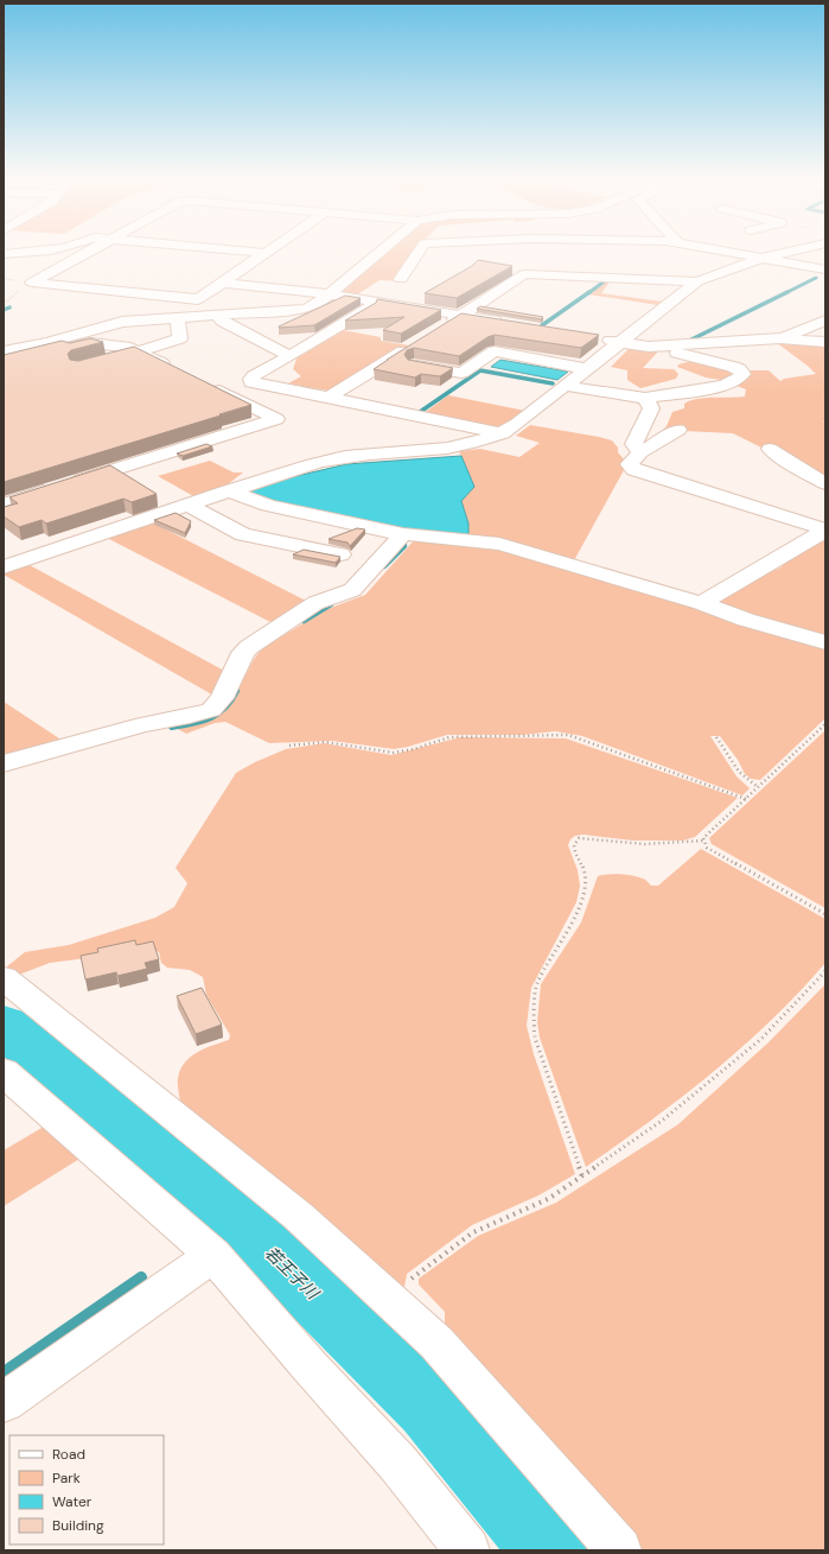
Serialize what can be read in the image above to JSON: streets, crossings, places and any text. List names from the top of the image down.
{
  "water": ["若王子川"],
  "legend": [
    "Road",
    "Park",
    "Water",
    "Building"
  ]
}
